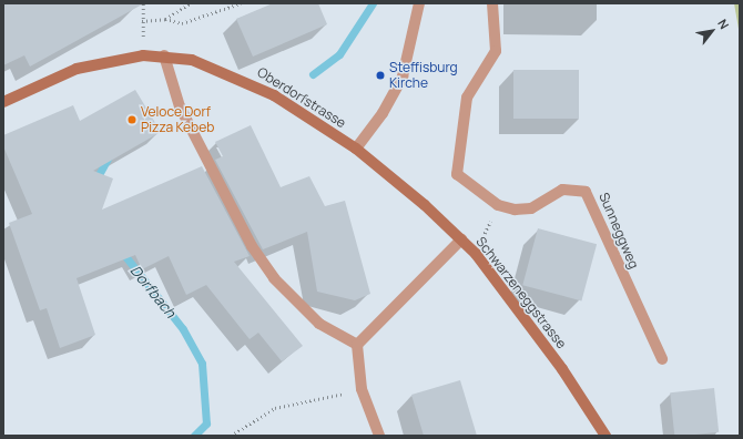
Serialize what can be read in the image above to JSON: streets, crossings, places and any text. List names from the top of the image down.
{
  "streets": {
    "main road": ["Oberdorfstrasse", "Schwarzeneggstrasse"],
    "street": ["Sunneggweg"]
  },
  "crossings": [
    ["Oberdorfstrasse", "Schwarzeneggstrasse"]
  ],
  "water": ["Dorfbach"],
  "places": ["Steffisburg Kirche", "Veloce Dorf Pizza Kebeb"],
  "north": "top right"
}
